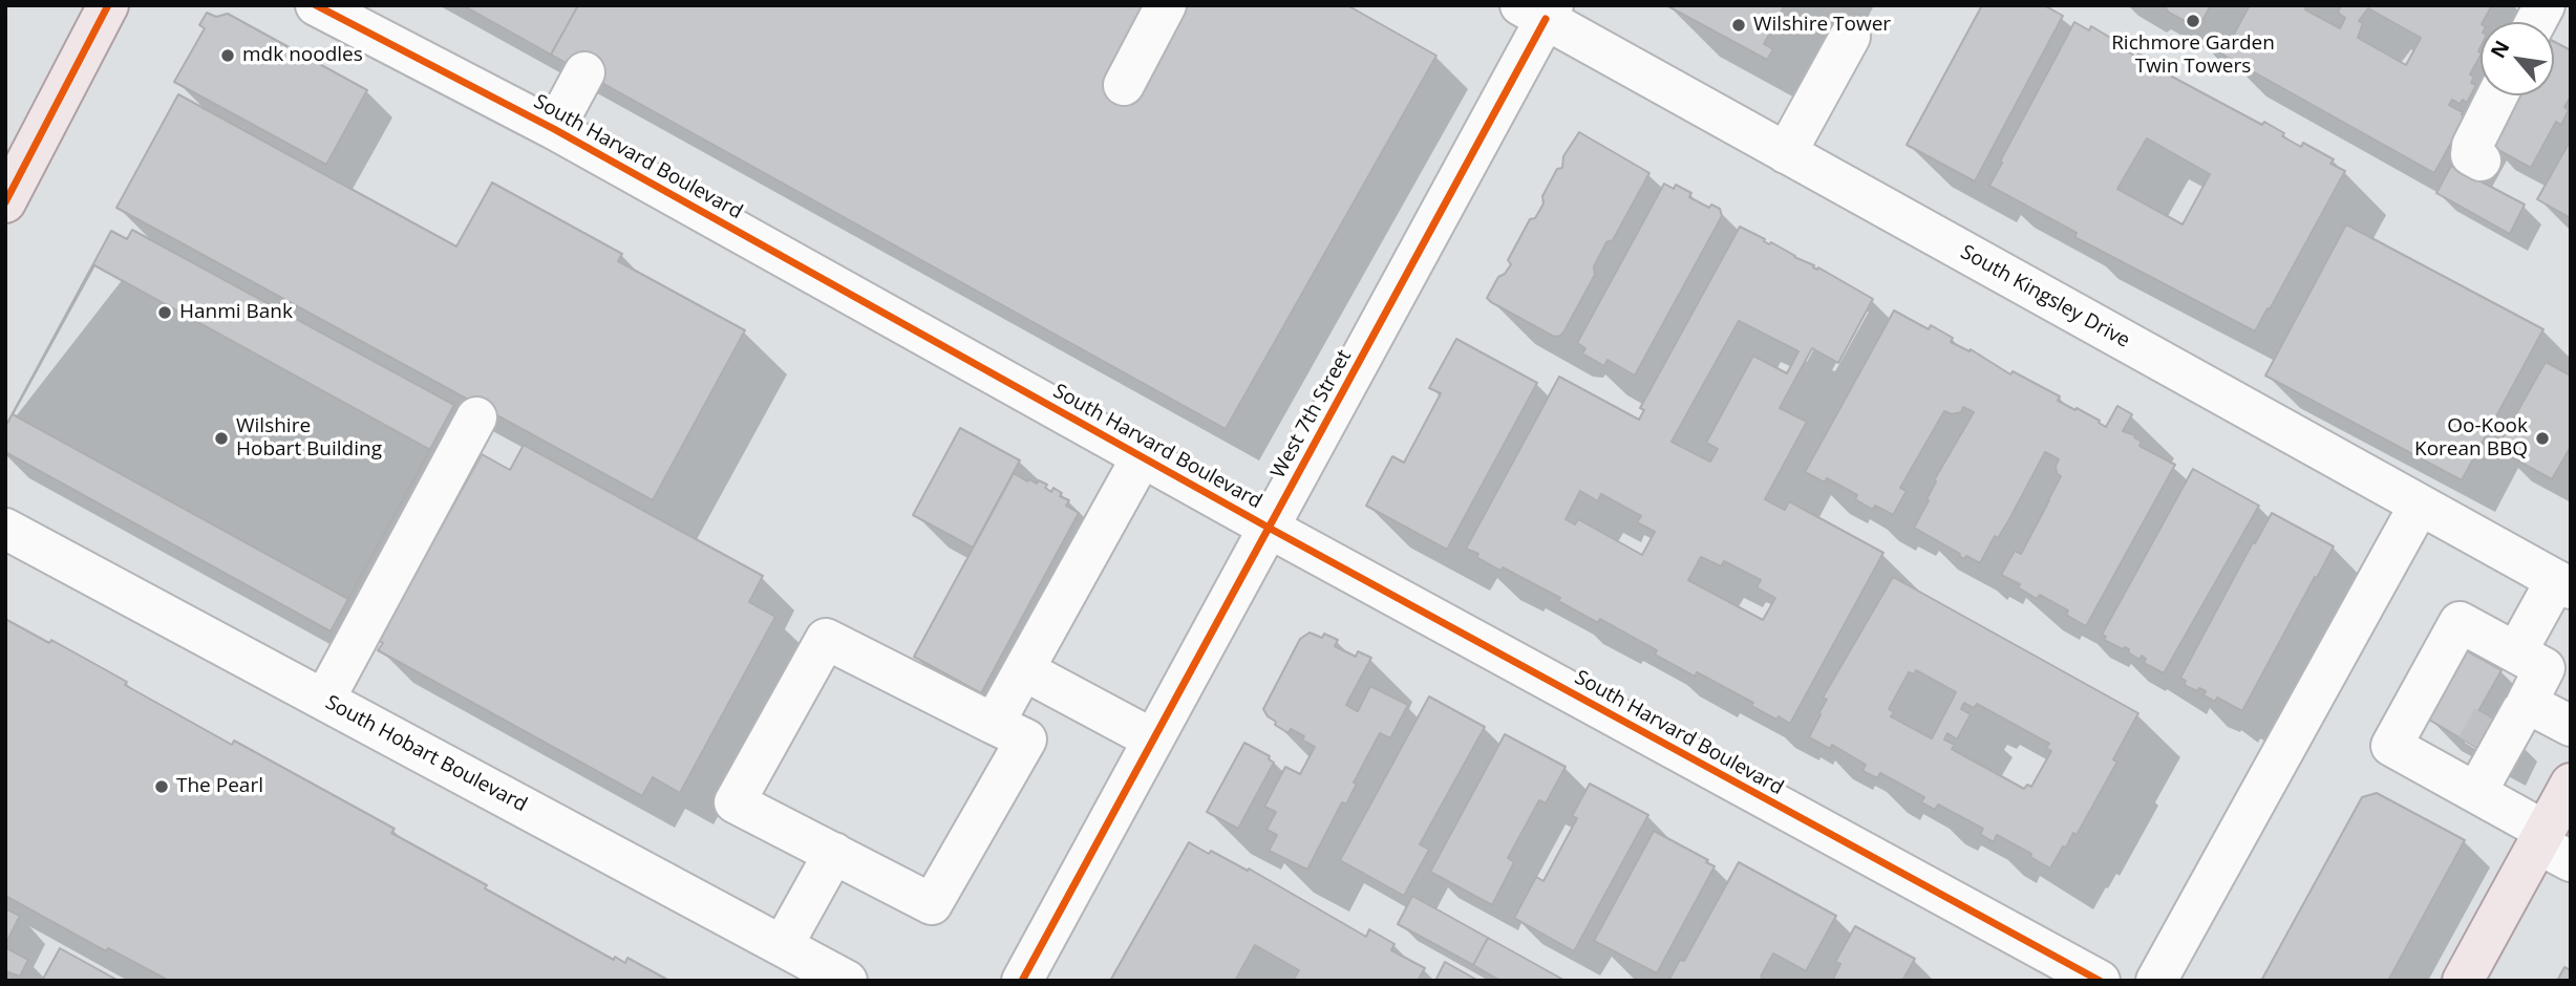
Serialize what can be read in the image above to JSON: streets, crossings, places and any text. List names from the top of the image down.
{
  "streets": {
    "street": [
      "South Harvard Boulevard",
      "South Kingsley Drive",
      "West 7th Street",
      "South Hobart Boulevard"
    ]
  },
  "crossings": [
    ["South Harvard Boulevard", "West 7th Street"],
    ["South Kingsley Drive", "West 7th Street"]
  ],
  "places": [
    "Richmore Garden Twin Towers",
    "Wilshire Tower",
    "mdk noodles",
    "Hanmi Bank",
    "Wilshire Hobart Building",
    "Oo-Kook Korean BBQ",
    "The Pearl"
  ],
  "north": "top left"
}
